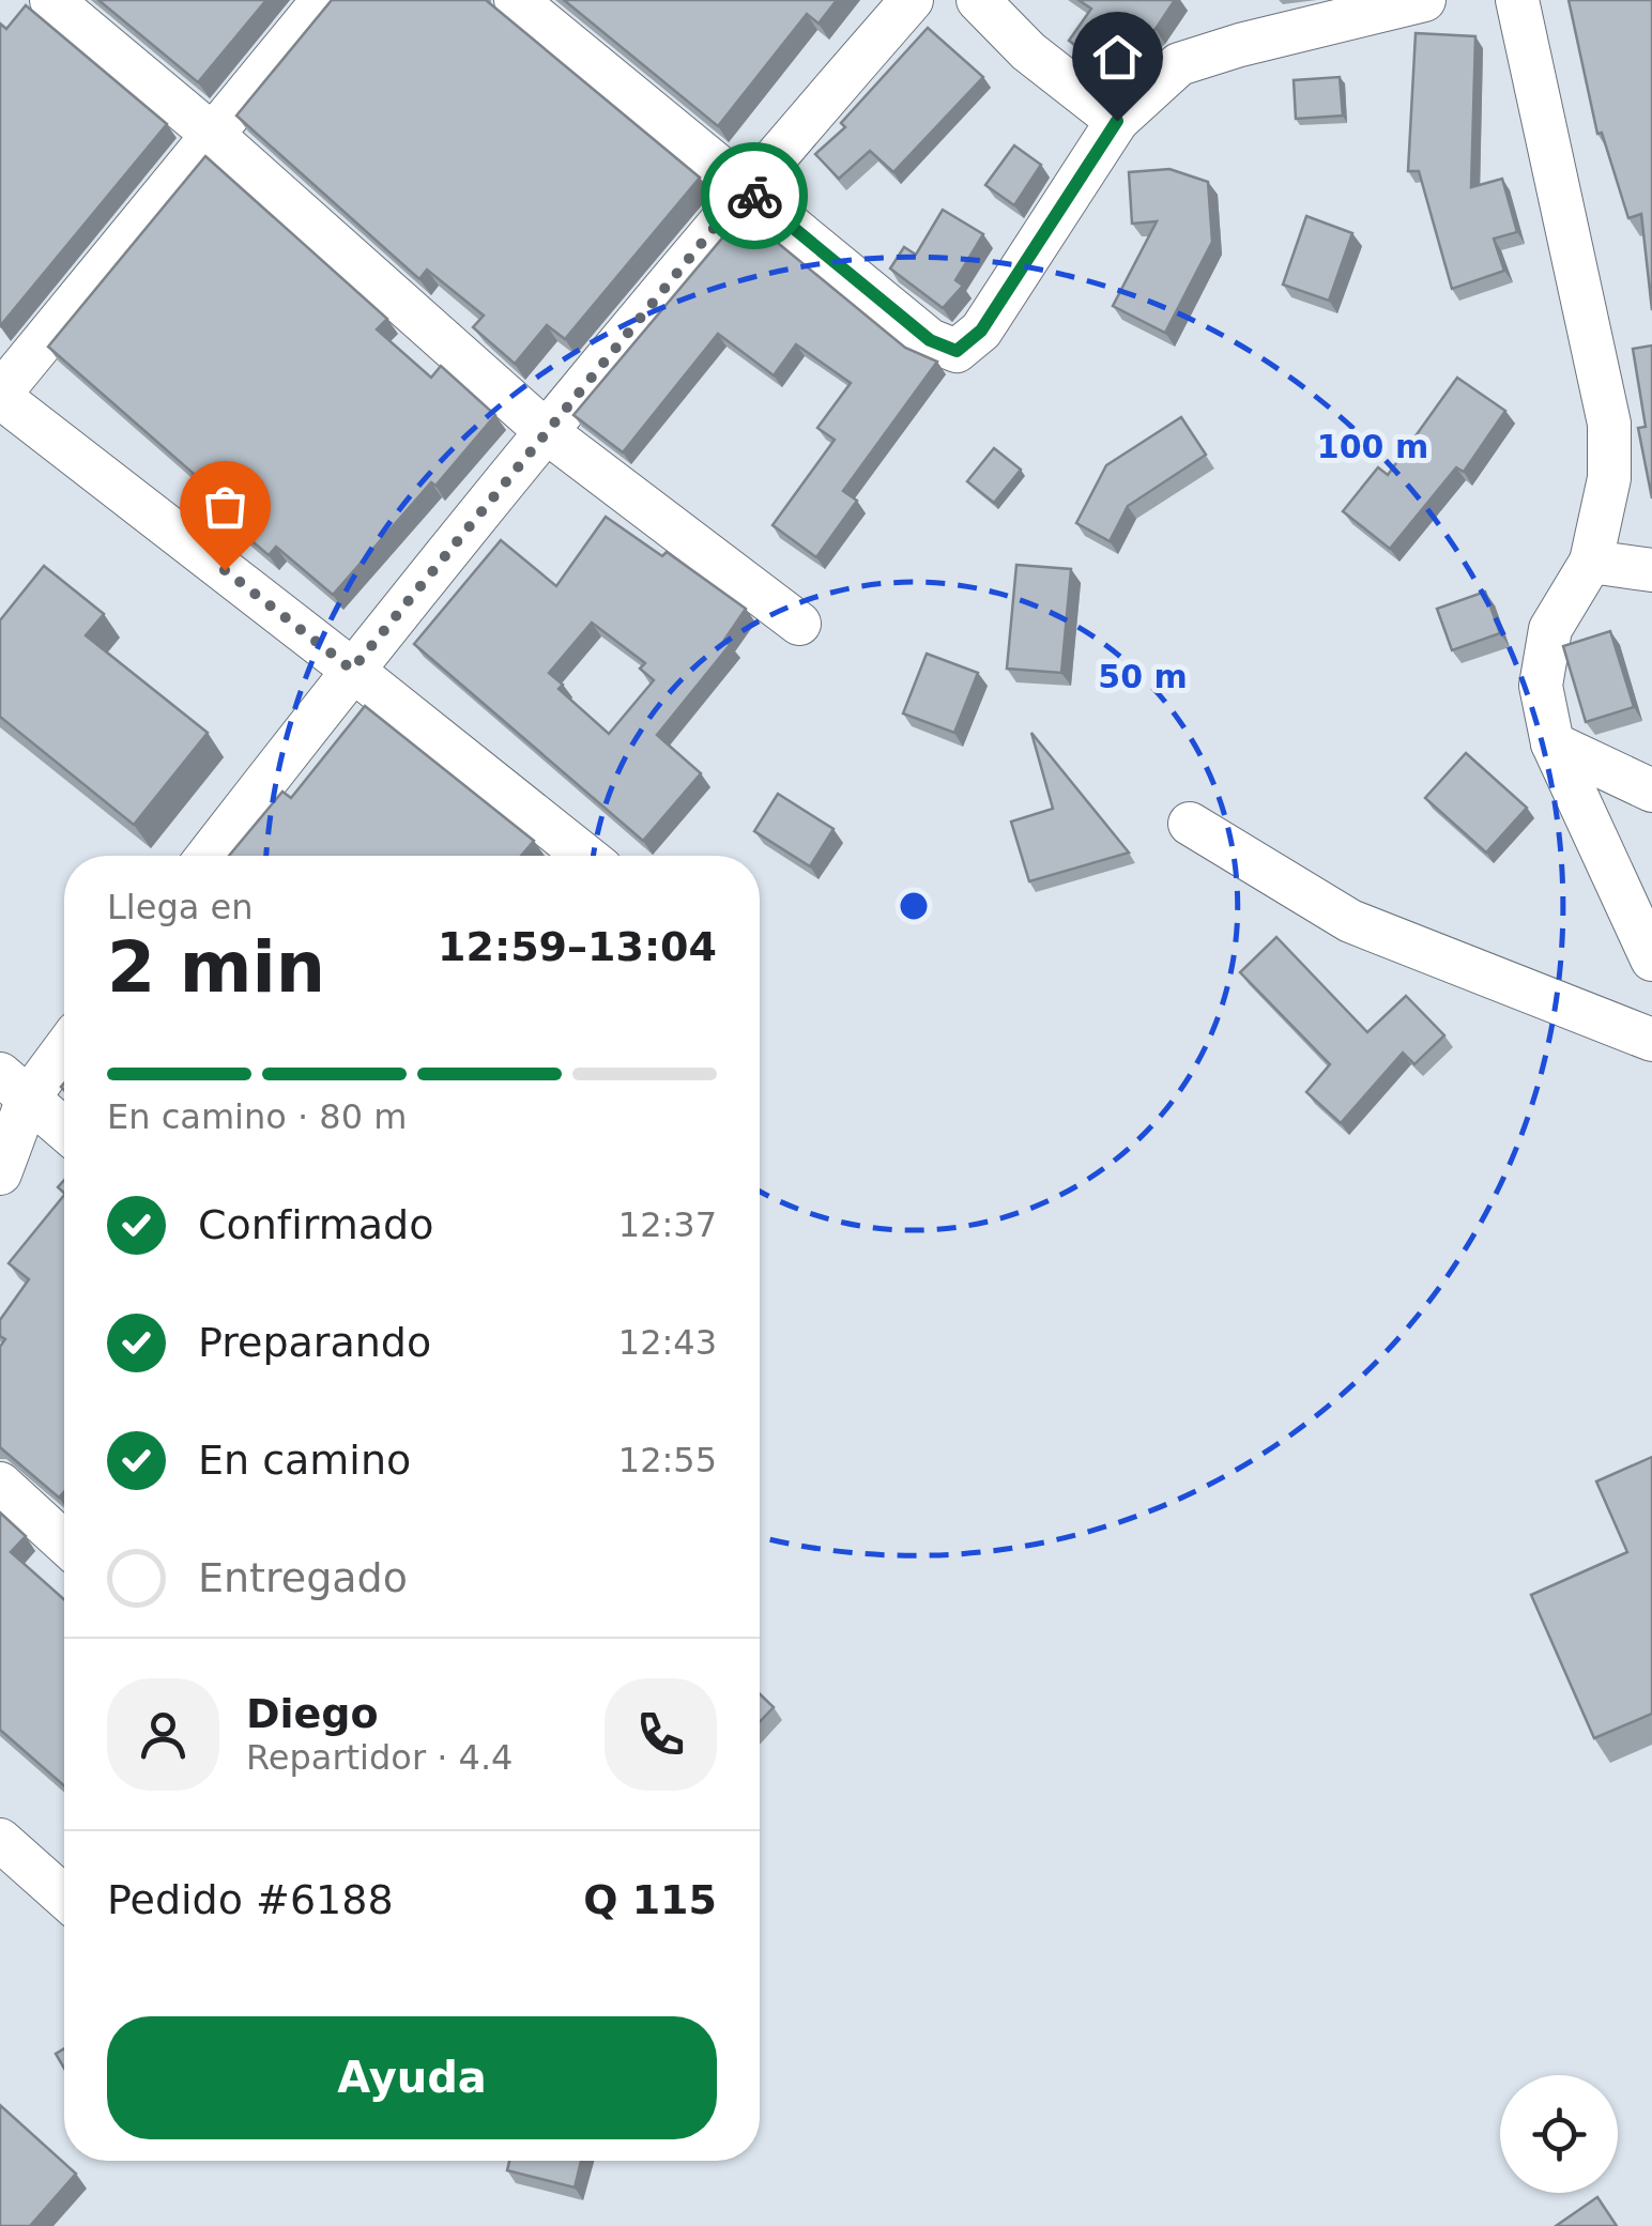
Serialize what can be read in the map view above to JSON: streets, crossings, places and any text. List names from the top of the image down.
{
  "page": {
    "heading": ["2 min", "Llega en", "12:59–13:04"],
    "panel": [
      "Diego",
      "Repartidor · 4.4",
      "Pedido #6188",
      "Q 115"
    ],
    "bar": "En camino · 80 m",
    "list": [
      ["Confirmado", "12:37"],
      ["Preparando", "12:43"],
      ["En camino", "12:55"],
      "Entregado"
    ],
    "buttons": "Ayuda"
  },
  "rings": ["100 m", "50 m"]
}
